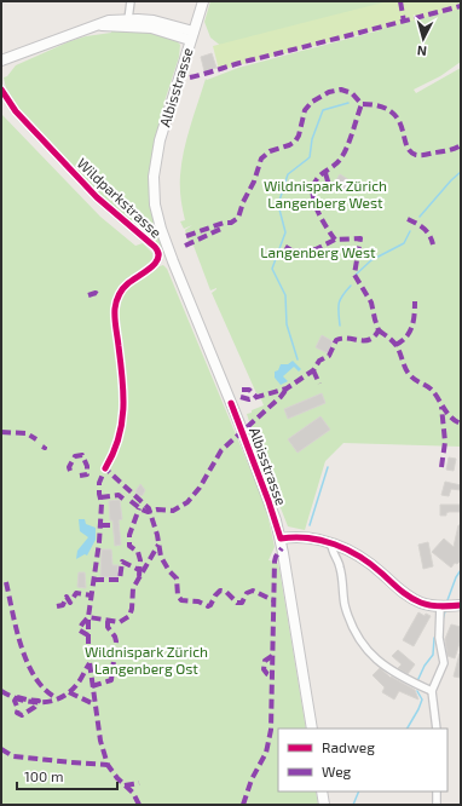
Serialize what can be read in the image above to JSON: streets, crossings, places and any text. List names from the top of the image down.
{
  "streets": {
    "main road": ["Albisstrasse"],
    "street": ["Wildparkstrasse"]
  },
  "parks": ["Wildnispark Zürich Langenberg West", "Langenberg West", "Wildnispark Zürich Langenberg Ost"],
  "legend": ["Radweg", "Weg"],
  "scale_bar": "100 m",
  "north": "bottom"
}
